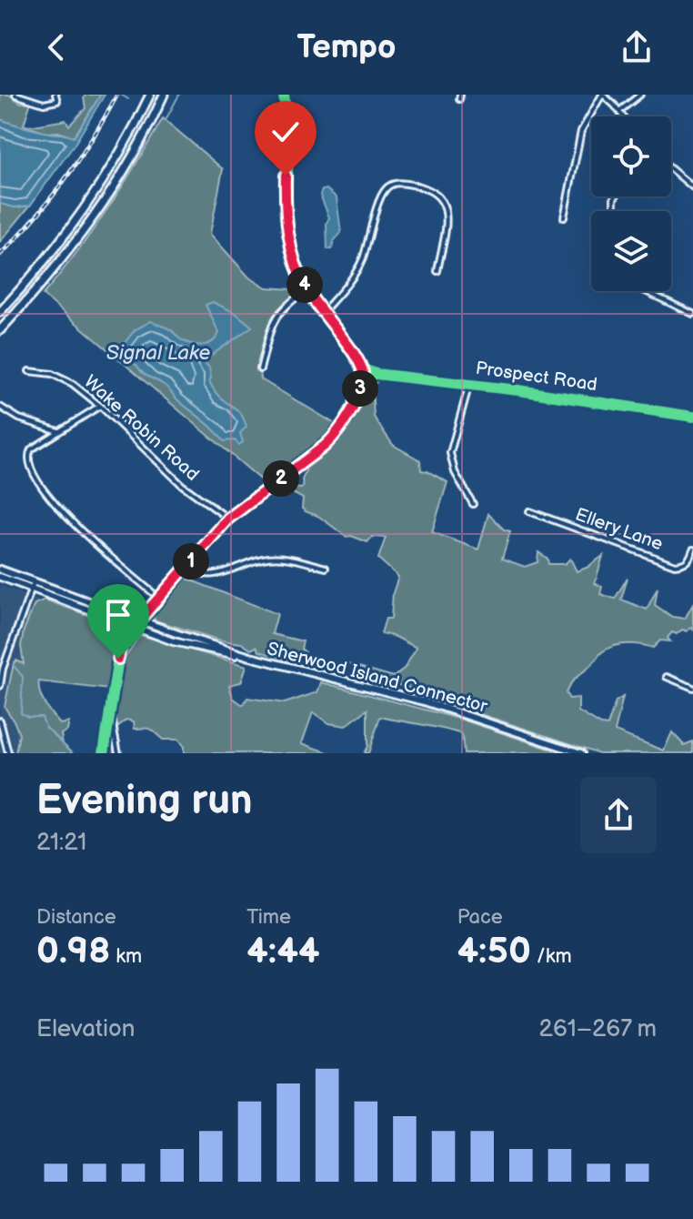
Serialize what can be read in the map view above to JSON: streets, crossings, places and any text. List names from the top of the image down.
{
  "streets": {
    "main road": ["Sherwood Island Connector"],
    "street": ["Prospect Road", "Wake Robin Road", "Ellery Lane"]
  },
  "water": ["Signal Lake"],
  "page": {
    "header": "Tempo",
    "pins": [
      "4",
      "3",
      "2",
      "1"
    ],
    "heading": ["Evening run", "21:21"],
    "stats": [
      ["Distance", "0.98 km"],
      ["Time", "4:44"],
      ["Pace", "4:50 /km"]
    ],
    "chart": ["Elevation", "261–267 m"]
  }
}
